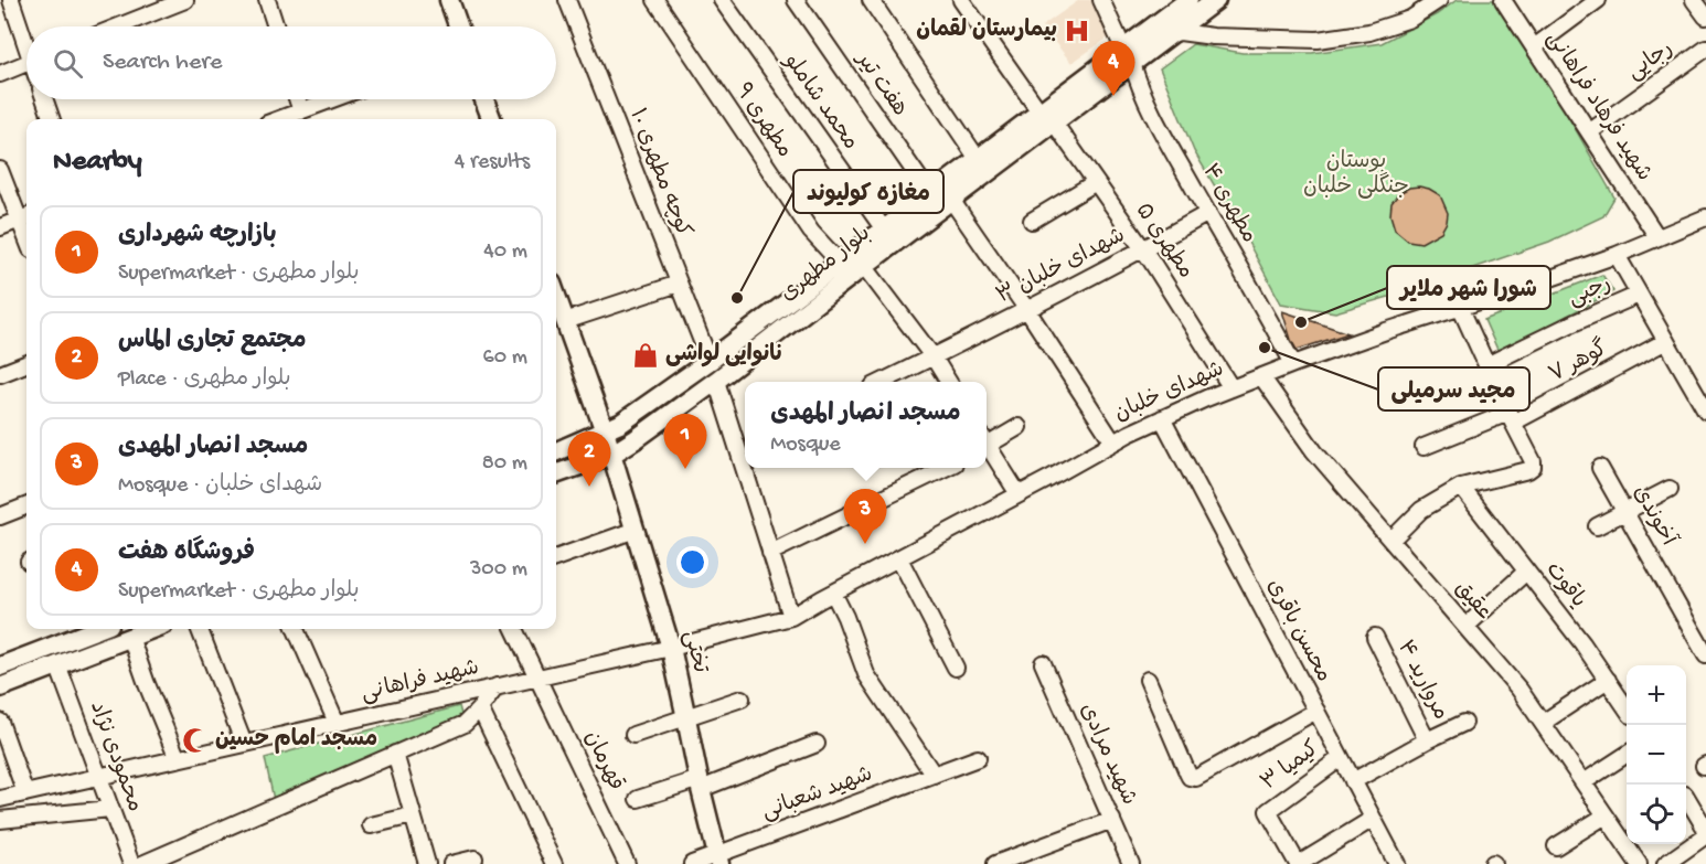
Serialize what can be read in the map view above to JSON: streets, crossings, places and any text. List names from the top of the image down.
{
  "streets": {
    "main road": ["بلوار مطهری", "تختی"],
    "street": [
      "رجایی",
      "هفت تیر",
      "محمد شاملو",
      "شهید فرهاد فراهانی",
      "مطهری ۹",
      "کوچه مطهری ۱۰",
      "مطهری ۴",
      "مطهری ۵",
      "شهدای خلبان ۳",
      "رجبی",
      "گوهر ۷",
      "شهدای خلبان",
      "آخوندی",
      "یاقوت",
      "عقیق",
      "محسن باقری",
      "مروارید ۴",
      "شهید فراهانی",
      "شهید مرادی",
      "محمودی نژاد",
      "قهرمان",
      "کیمیا ۳",
      "شهید شعبانی"
    ]
  },
  "crossings": [
    ["رجایی", "شهید فرهاد فراهانی"],
    ["هفت تیر", "بلوار مطهری"],
    ["محمد شاملو", "بلوار مطهری"],
    ["شهید فرهاد فراهانی", "شهدای خلبان"],
    ["مطهری ۹", "بلوار مطهری"],
    ["کوچه مطهری ۱۰", "بلوار مطهری"],
    ["مطهری ۴", "بلوار مطهری"],
    ["مطهری ۴", "شهدای خلبان ۳"],
    ["مطهری ۴", "شهدای خلبان"],
    ["مطهری ۵", "بلوار مطهری"],
    ["مطهری ۵", "شهدای خلبان ۳"],
    ["مطهری ۵", "شهدای خلبان"],
    ["بلوار مطهری", "تختی"],
    ["شهدای خلبان", "عقیق"],
    ["شهدای خلبان", "محسن باقری"],
    ["شهدای خلبان", "تختی"],
    ["شهدای خلبان", "شهید فراهانی"],
    ["شهدای خلبان", "قهرمان"],
    ["محسن باقری", "مروارید ۴"],
    ["محسن باقری", "کیمیا ۳"],
    ["تختی", "شهید شعبانی"],
    ["شهید فراهانی", "محمودی نژاد"]
  ],
  "parks": ["بوستان جنگلی خلبان"],
  "places": {
    "hospital": ["بیمارستان لقمان"],
    "other": ["مغازه کولیوند", "شورا شهر ملایر", "مجید سرمیلی"],
    "shop": ["نانوایی لواشی"],
    "mosque": ["مسجد امام حسین"]
  },
  "page": {
    "search": "Search here",
    "pins": [
      "4",
      "1",
      "2",
      "3"
    ],
    "heading": ["Nearby", "4 results"],
    "list": [
      {
        "mark": "1",
        "name": "بازارچه شهرداری",
        "note": "Supermarket · بلوار مطهری",
        "value": "40 m"
      },
      {
        "mark": "2",
        "name": "مجتمع تجاری الماس",
        "note": "Place · بلوار مطهری",
        "value": "60 m"
      },
      {
        "mark": "3",
        "name": "مسجد انصار المهدی",
        "note": "Mosque · شهدای خلبان",
        "value": "80 m"
      },
      {
        "mark": "4",
        "name": "فروشگاه هفت",
        "note": "Supermarket · بلوار مطهری",
        "value": "300 m"
      }
    ],
    "popup": ["مسجد انصار المهدی", "Mosque"],
    "map_buttons": ["+", "−"]
  }
}
